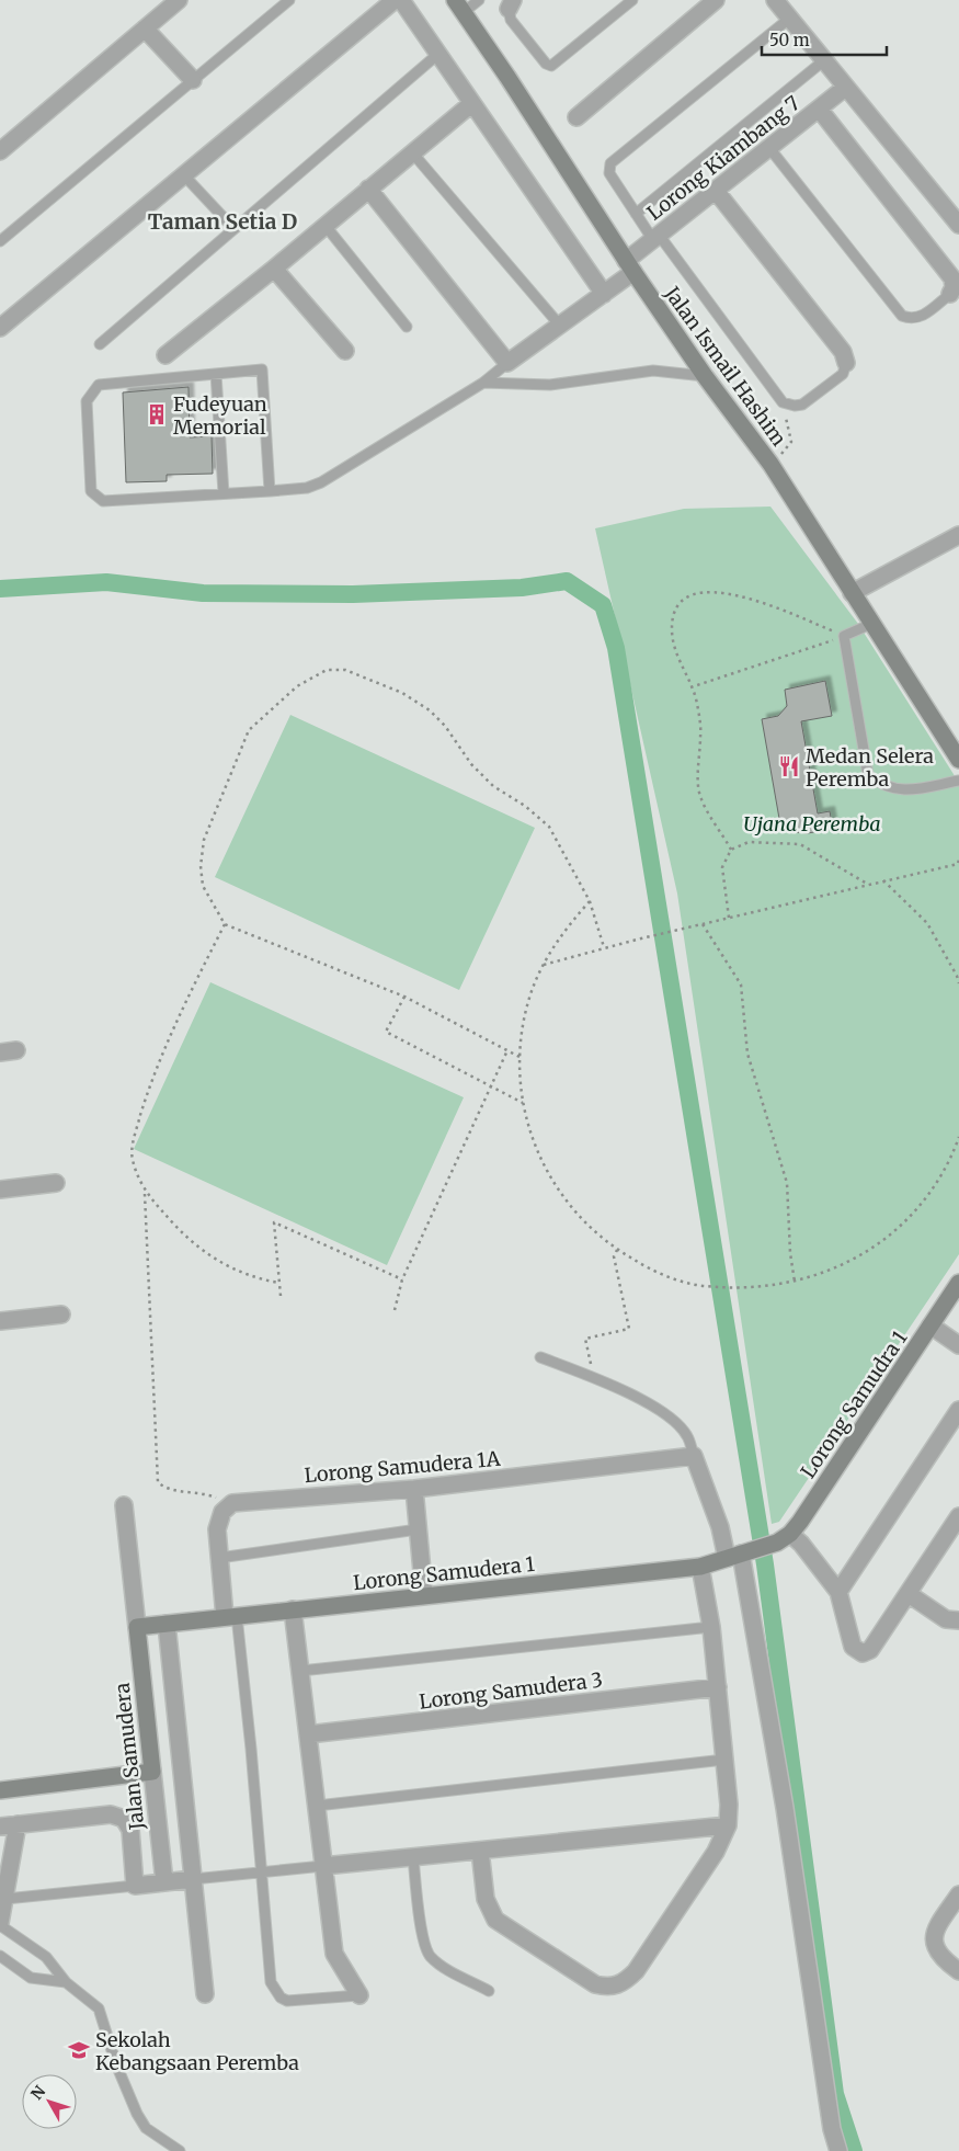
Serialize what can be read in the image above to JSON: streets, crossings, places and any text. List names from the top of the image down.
{
  "streets": {
    "street": [
      "Lorong Kiambang 7",
      "Jalan Ismail Hashim",
      "Lorong Samudra 1",
      "Lorong Samudera 1A",
      "Lorong Samudera 1",
      "Lorong Samudera 3",
      "Jalan Samudera"
    ]
  },
  "crossings": [
    ["Lorong Kiambang 7", "Jalan Ismail Hashim"],
    ["Lorong Samudra 1", "Lorong Samudera 1"],
    ["Lorong Samudera 1", "Jalan Samudera"]
  ],
  "districts": ["Taman Setia D"],
  "parks": ["Ujana Peremba"],
  "places": {
    "building": ["Fudeyuan Memorial"],
    "restaurant": ["Medan Selera Peremba"],
    "school or university": ["Sekolah Kebangsaan Peremba"]
  },
  "scale_bar": "50 m",
  "north": "top left"
}
